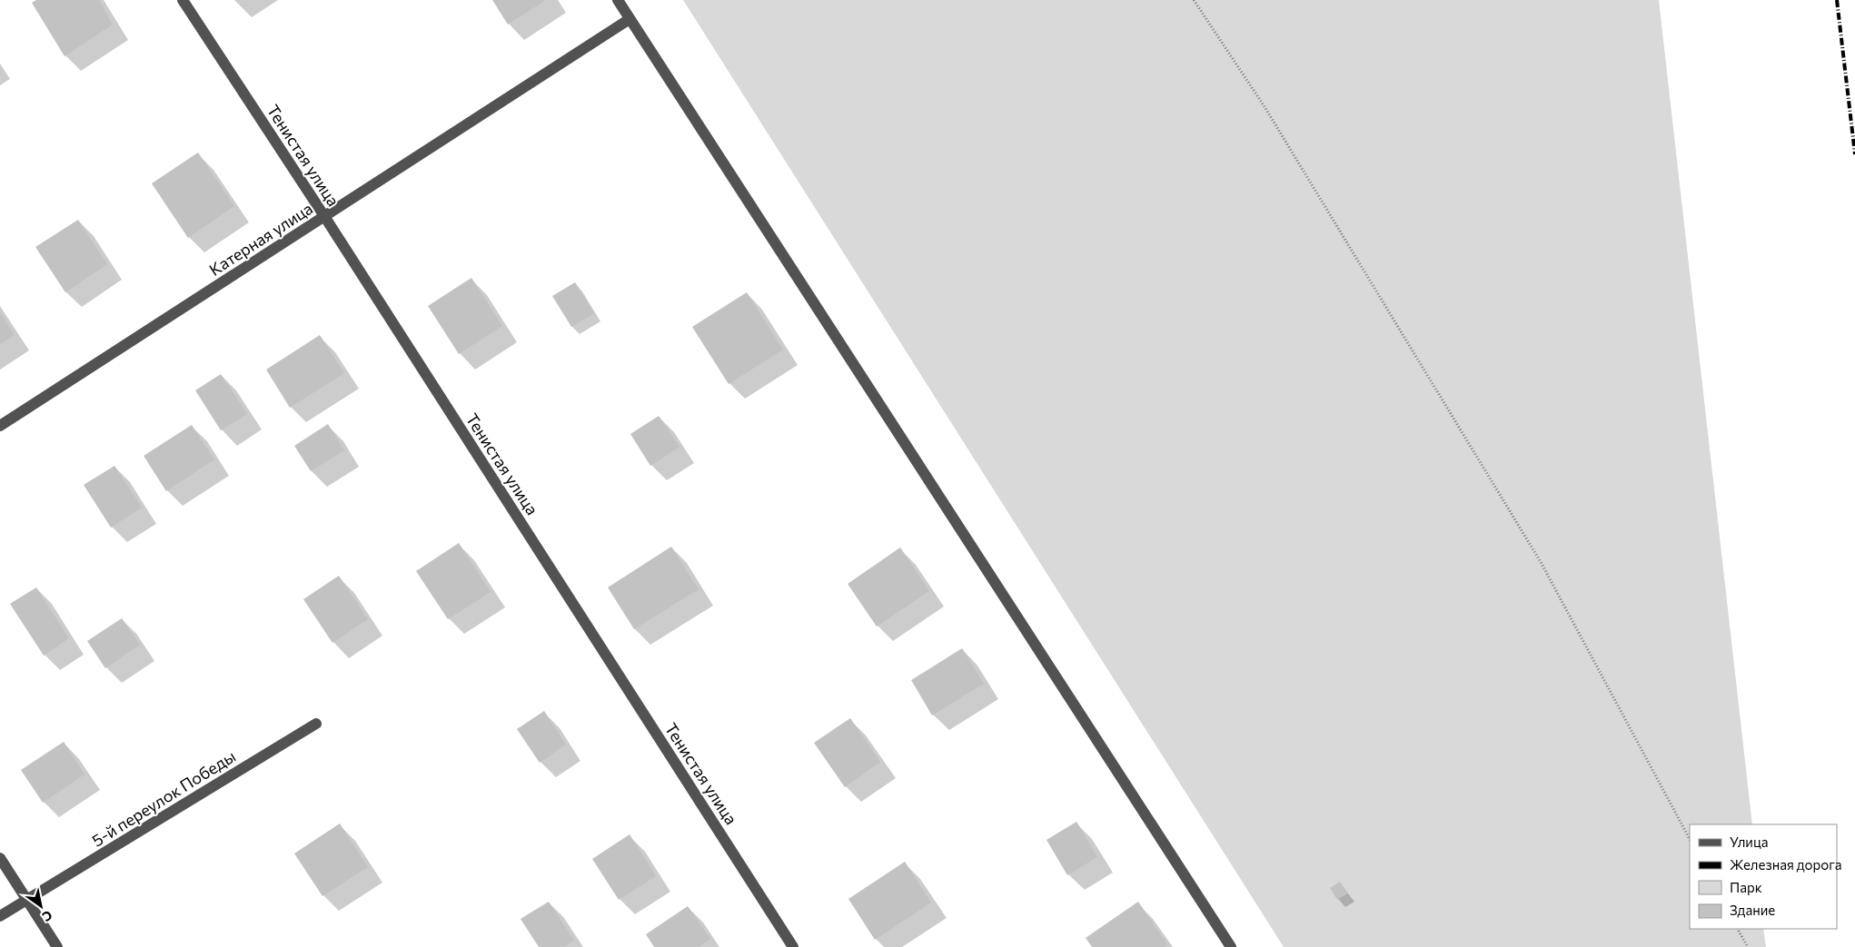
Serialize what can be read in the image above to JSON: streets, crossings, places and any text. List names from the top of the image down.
{
  "streets": {
    "street": ["Тенистая улица", "Катерная улица", "5-й переулок Победы"]
  },
  "crossings": [
    ["Тенистая улица", "Катерная улица"]
  ],
  "legend": [
    "Улица",
    "Железная дорога",
    "Парк",
    "Здание"
  ],
  "north": "bottom right"
}
